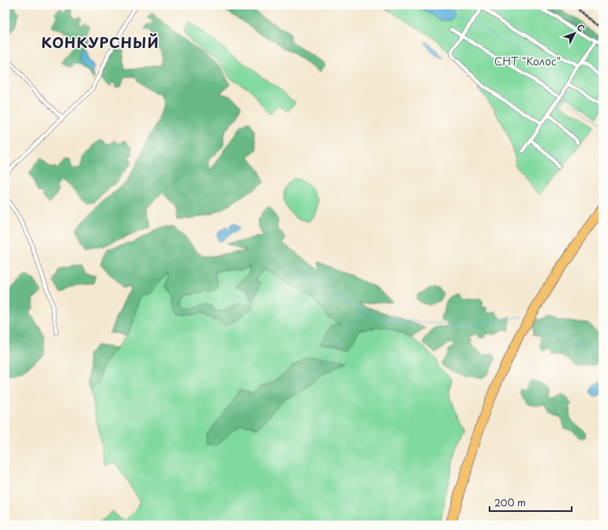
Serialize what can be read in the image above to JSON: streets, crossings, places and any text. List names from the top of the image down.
{
  "districts": ["КОНКУРСНЫЙ"],
  "parks": ["СНТ \"Колос\""],
  "scale_bar": "200 m",
  "north": "top right"
}
